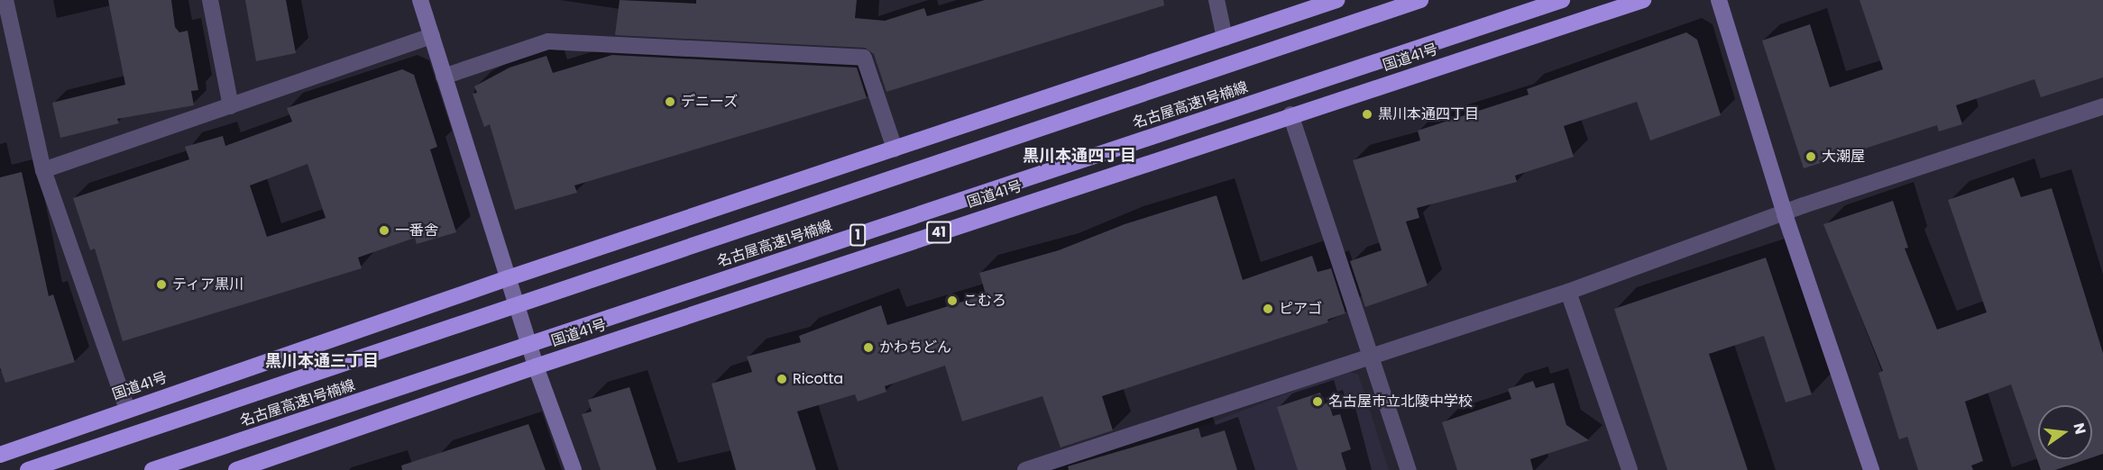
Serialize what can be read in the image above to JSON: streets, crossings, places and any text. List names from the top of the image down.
{
  "streets": {
    "highway": [
      "国道41号",
      "名古屋高速1号楠線",
      "41",
      "1"
    ]
  },
  "districts": ["黒川本通四丁目", "黒川本通三丁目"],
  "places": [
    "デニーズ",
    "黒川本通四丁目",
    "大潮屋",
    "一番舎",
    "ティア黒川",
    "こむろ",
    "ピアゴ",
    "かわちどん",
    "Ricotta",
    "名古屋市立北陵中学校"
  ],
  "north": "right"
}
